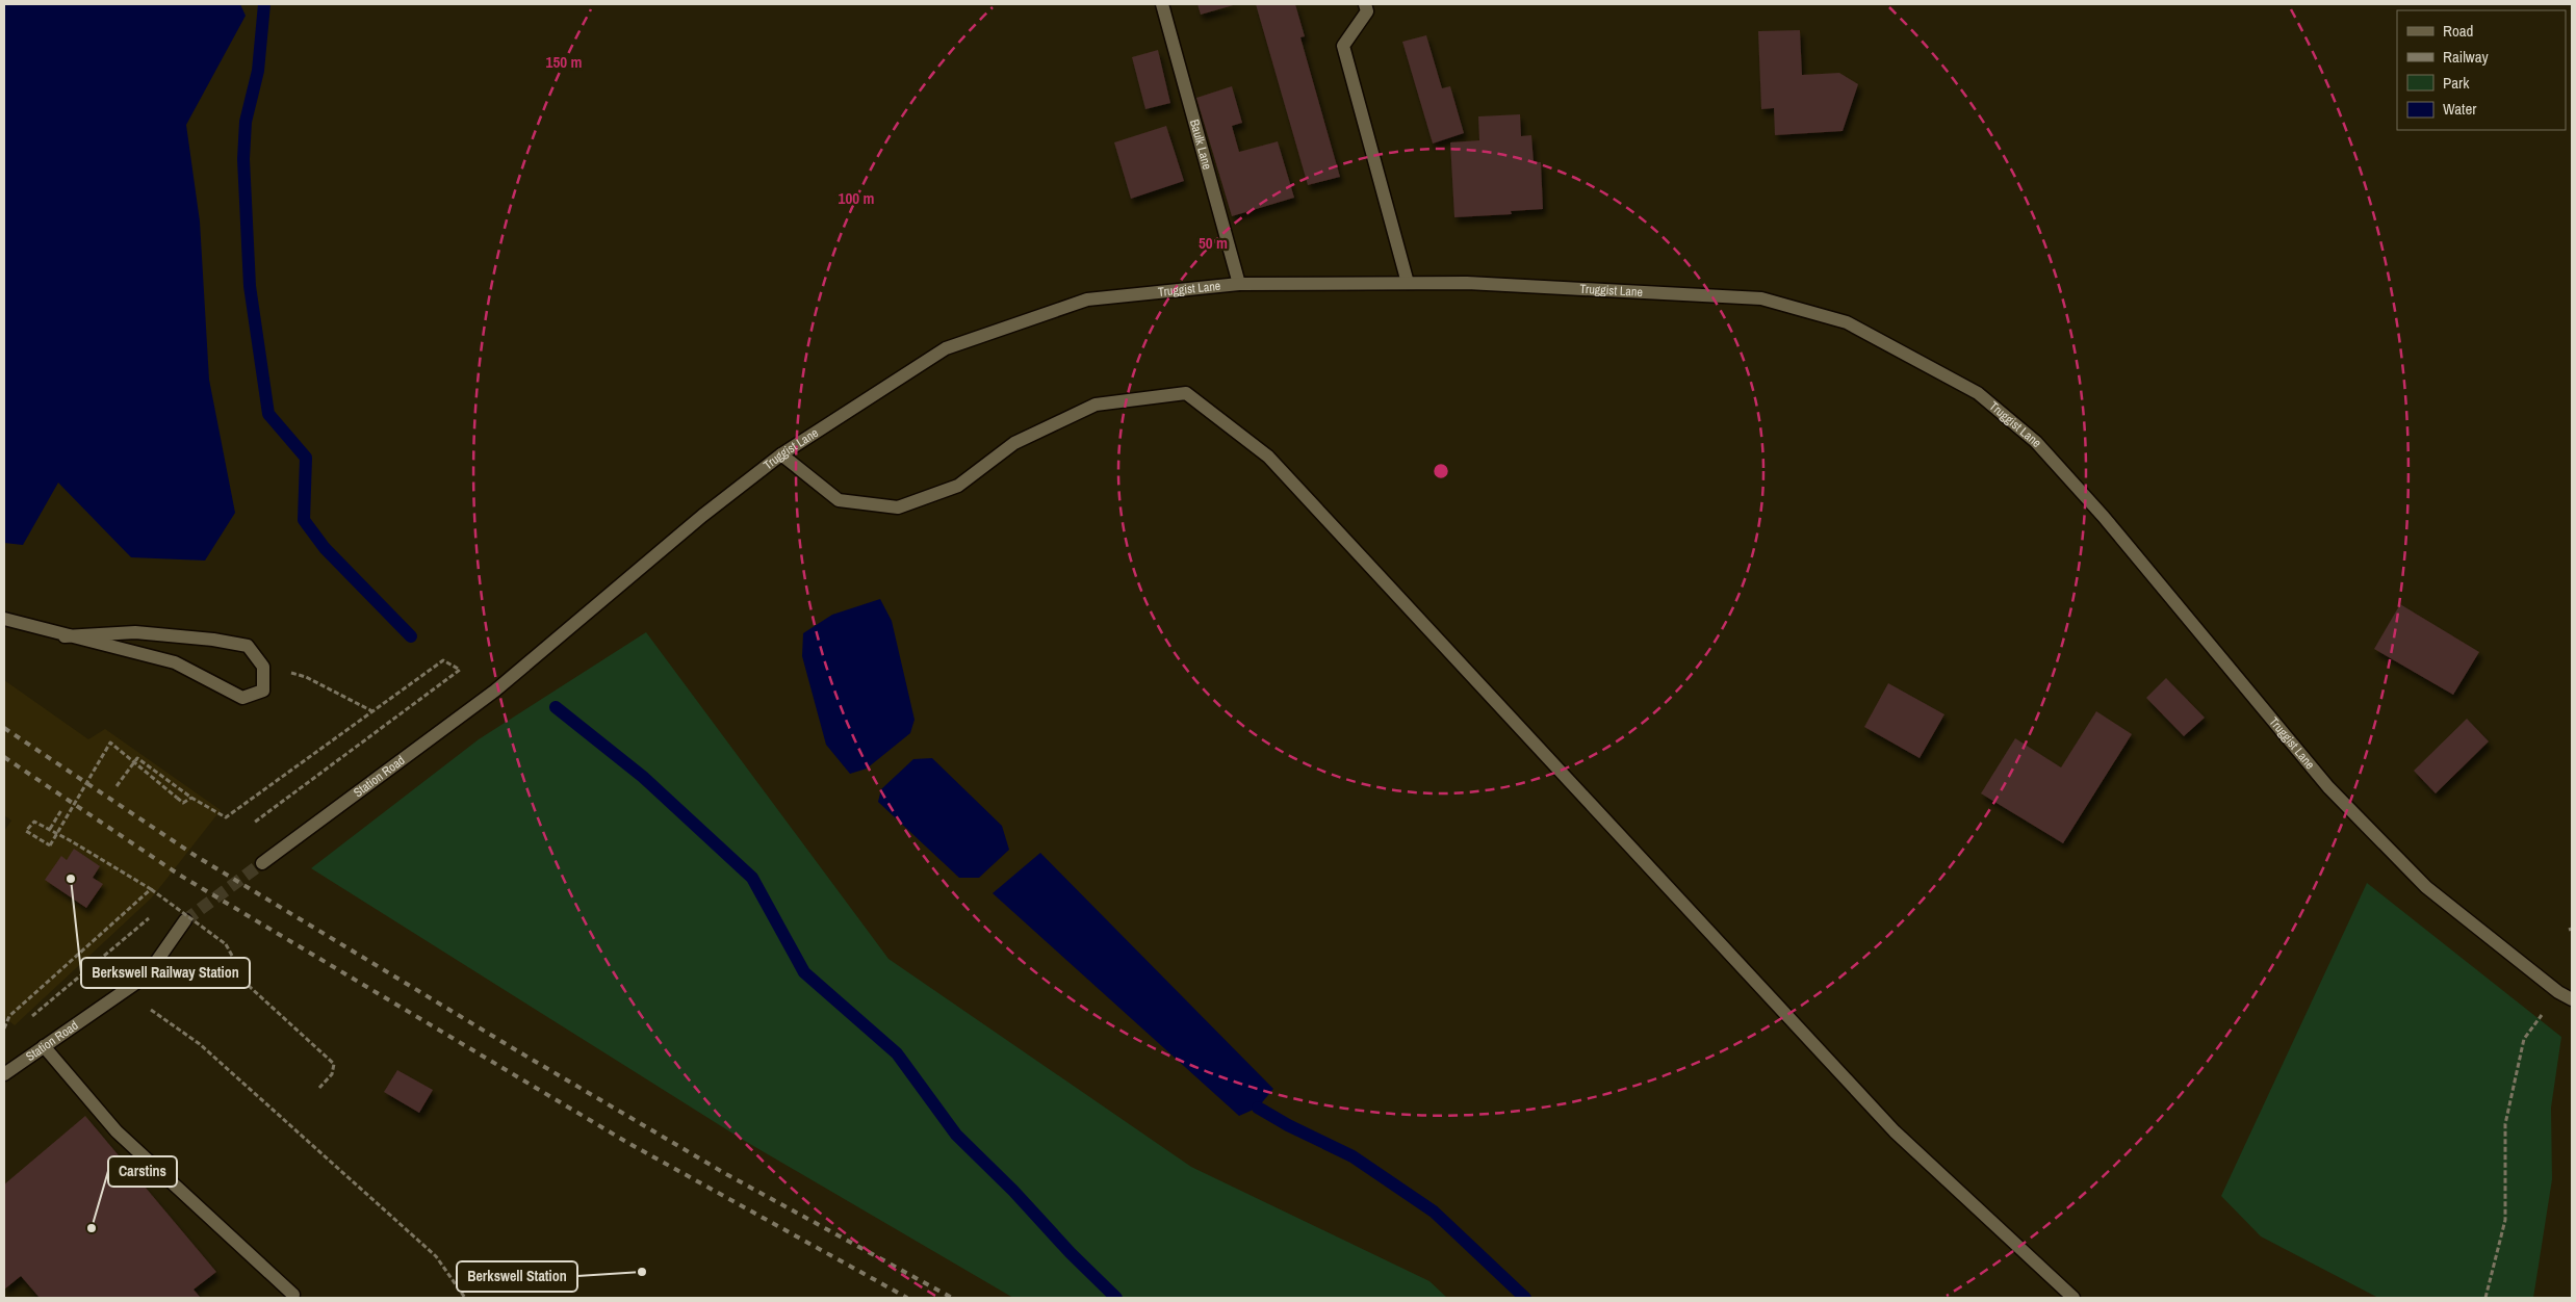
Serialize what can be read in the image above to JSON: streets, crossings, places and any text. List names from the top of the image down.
{
  "streets": {
    "street": ["Baulk Lane", "Truggist Lane", "Station Road"]
  },
  "crossings": [
    ["Baulk Lane", "Truggist Lane"],
    ["Truggist Lane", "Station Road"]
  ],
  "places": ["Berkswell Railway Station", "Carstins", "Berkswell Station"],
  "legend": [
    "Road",
    "Railway",
    "Park",
    "Water"
  ],
  "rings": ["150 m", "100 m", "50 m"]
}
